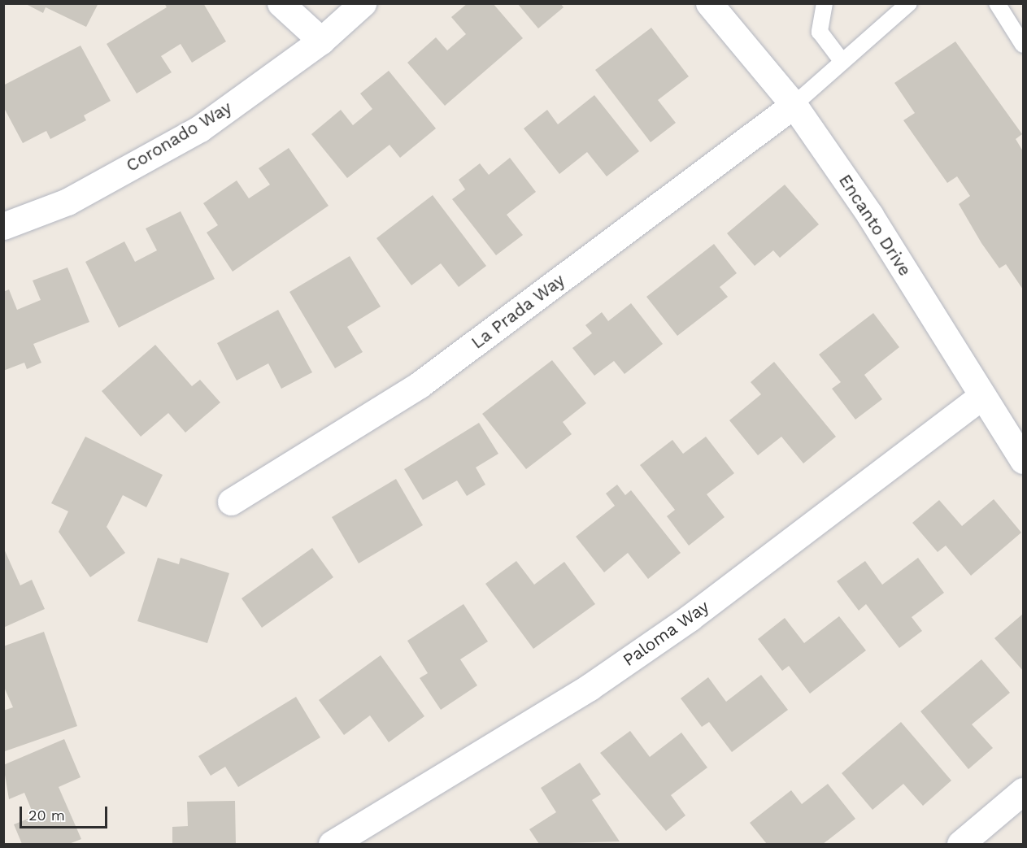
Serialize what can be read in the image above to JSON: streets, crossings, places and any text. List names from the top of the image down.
{
  "streets": {
    "street": [
      "Coronado Way",
      "Encanto Drive",
      "La Prada Way",
      "Paloma Way"
    ]
  },
  "crossings": [
    ["Encanto Drive", "La Prada Way"],
    ["Encanto Drive", "Paloma Way"]
  ],
  "scale_bar": "20 m"
}
